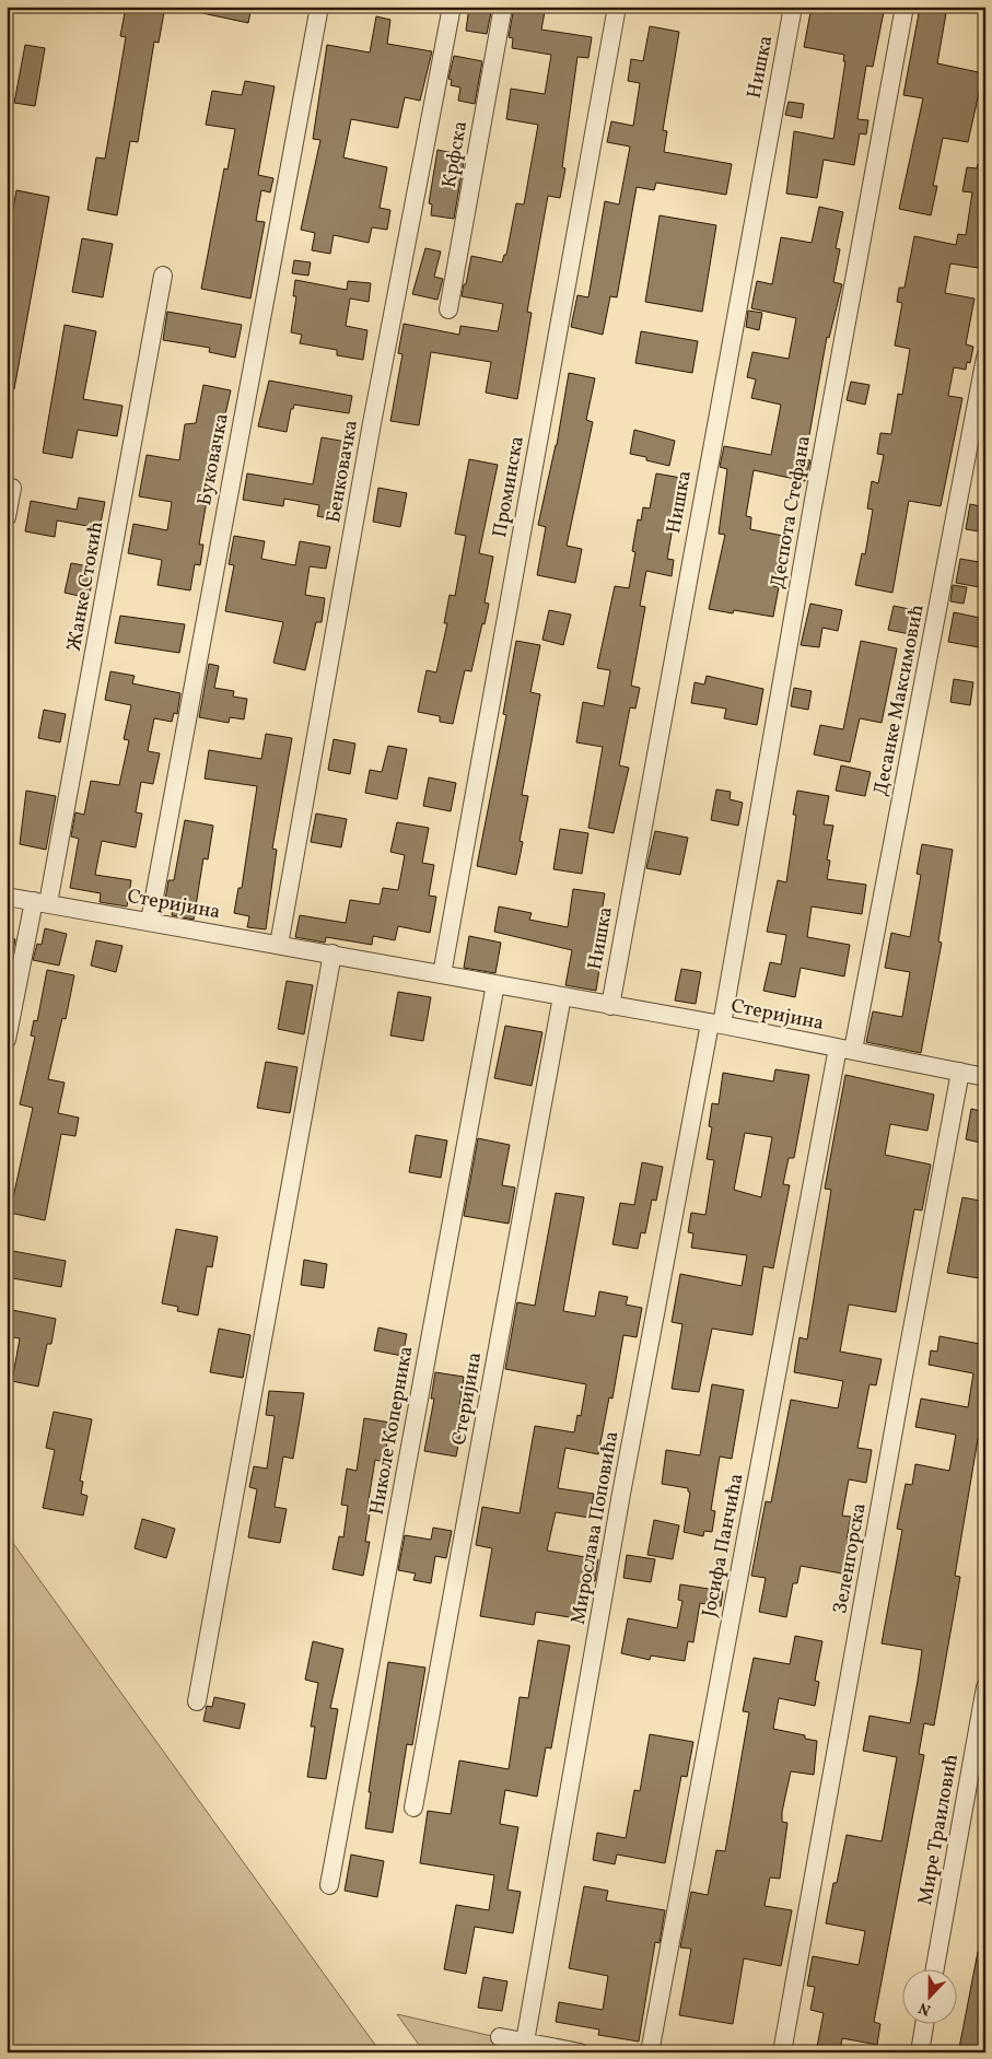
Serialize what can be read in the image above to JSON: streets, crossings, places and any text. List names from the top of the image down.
{
  "streets": {
    "street": [
      "Нишка",
      "Крфска",
      "Буковачка",
      "Бенковачка",
      "Проминска",
      "Деспота Стефана",
      "Жанке Стокић",
      "Десанке Максимовић",
      "Стеријина",
      "Николе Коперника",
      "Мирослава Поповића",
      "Јосифа Панчића",
      "Зеленгорска",
      "Мире Траиловић"
    ]
  },
  "crossings": [
    ["Нишка", "Стеријина"],
    ["Буковачка", "Стеријина"],
    ["Бенковачка", "Стеријина"],
    ["Проминска", "Стеријина"],
    ["Деспота Стефана", "Стеријина"],
    ["Деспота Стефана", "Мирослава Поповића"],
    ["Жанке Стокић", "Стеријина"],
    ["Десанке Максимовић", "Стеријина"],
    ["Десанке Максимовић", "Јосифа Панчића"],
    ["Стеријина", "Николе Коперника"],
    ["Стеријина", "Мирослава Поповића"],
    ["Стеријина", "Јосифа Панчића"],
    ["Стеријина", "Зеленгорска"]
  ],
  "north": "bottom"
}
